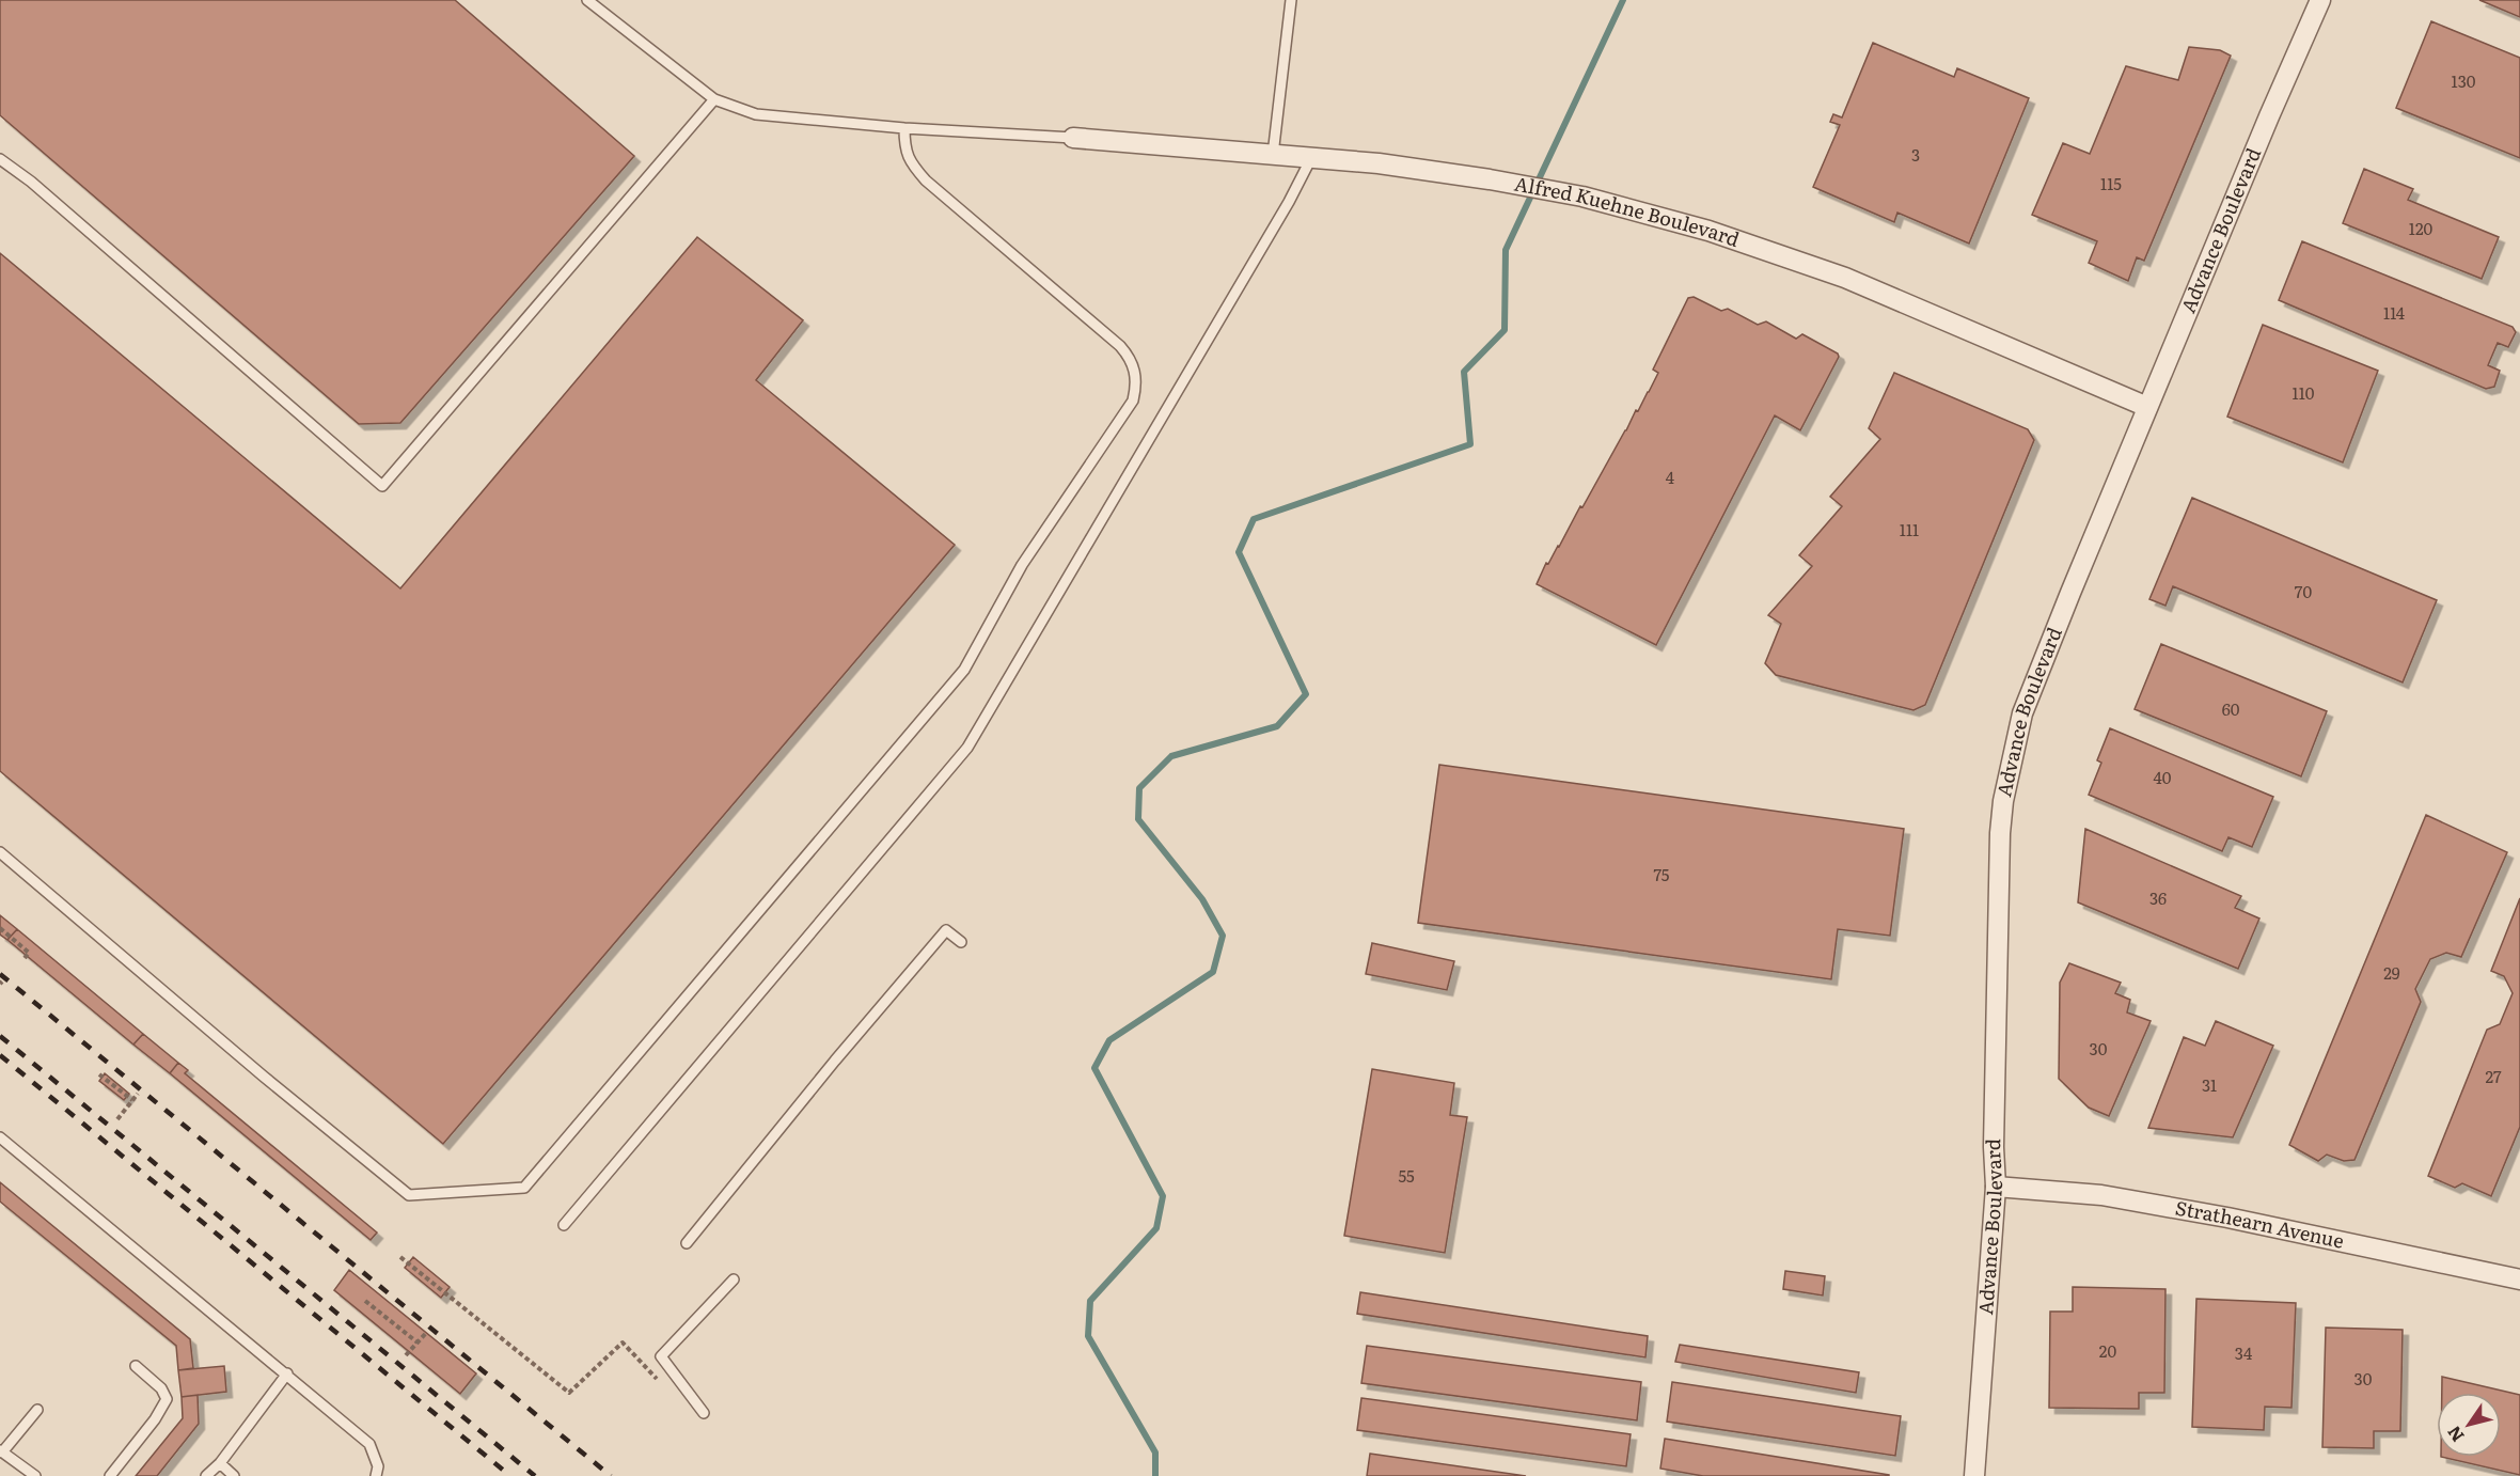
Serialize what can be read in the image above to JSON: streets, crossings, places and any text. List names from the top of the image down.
{
  "streets": {
    "street": ["Alfred Kuehne Boulevard", "Advance Boulevard", "Strathearn Avenue"]
  },
  "crossings": [
    ["Alfred Kuehne Boulevard", "Advance Boulevard"],
    ["Advance Boulevard", "Strathearn Avenue"]
  ],
  "house_numbers": [
    "130",
    "3",
    "115",
    "120",
    "114",
    "110",
    "4",
    "111",
    "70",
    "60",
    "40",
    "75",
    "36",
    "29",
    "30",
    "27",
    "31",
    "55",
    "20",
    "34",
    "30"
  ],
  "north": "bottom left"
}
